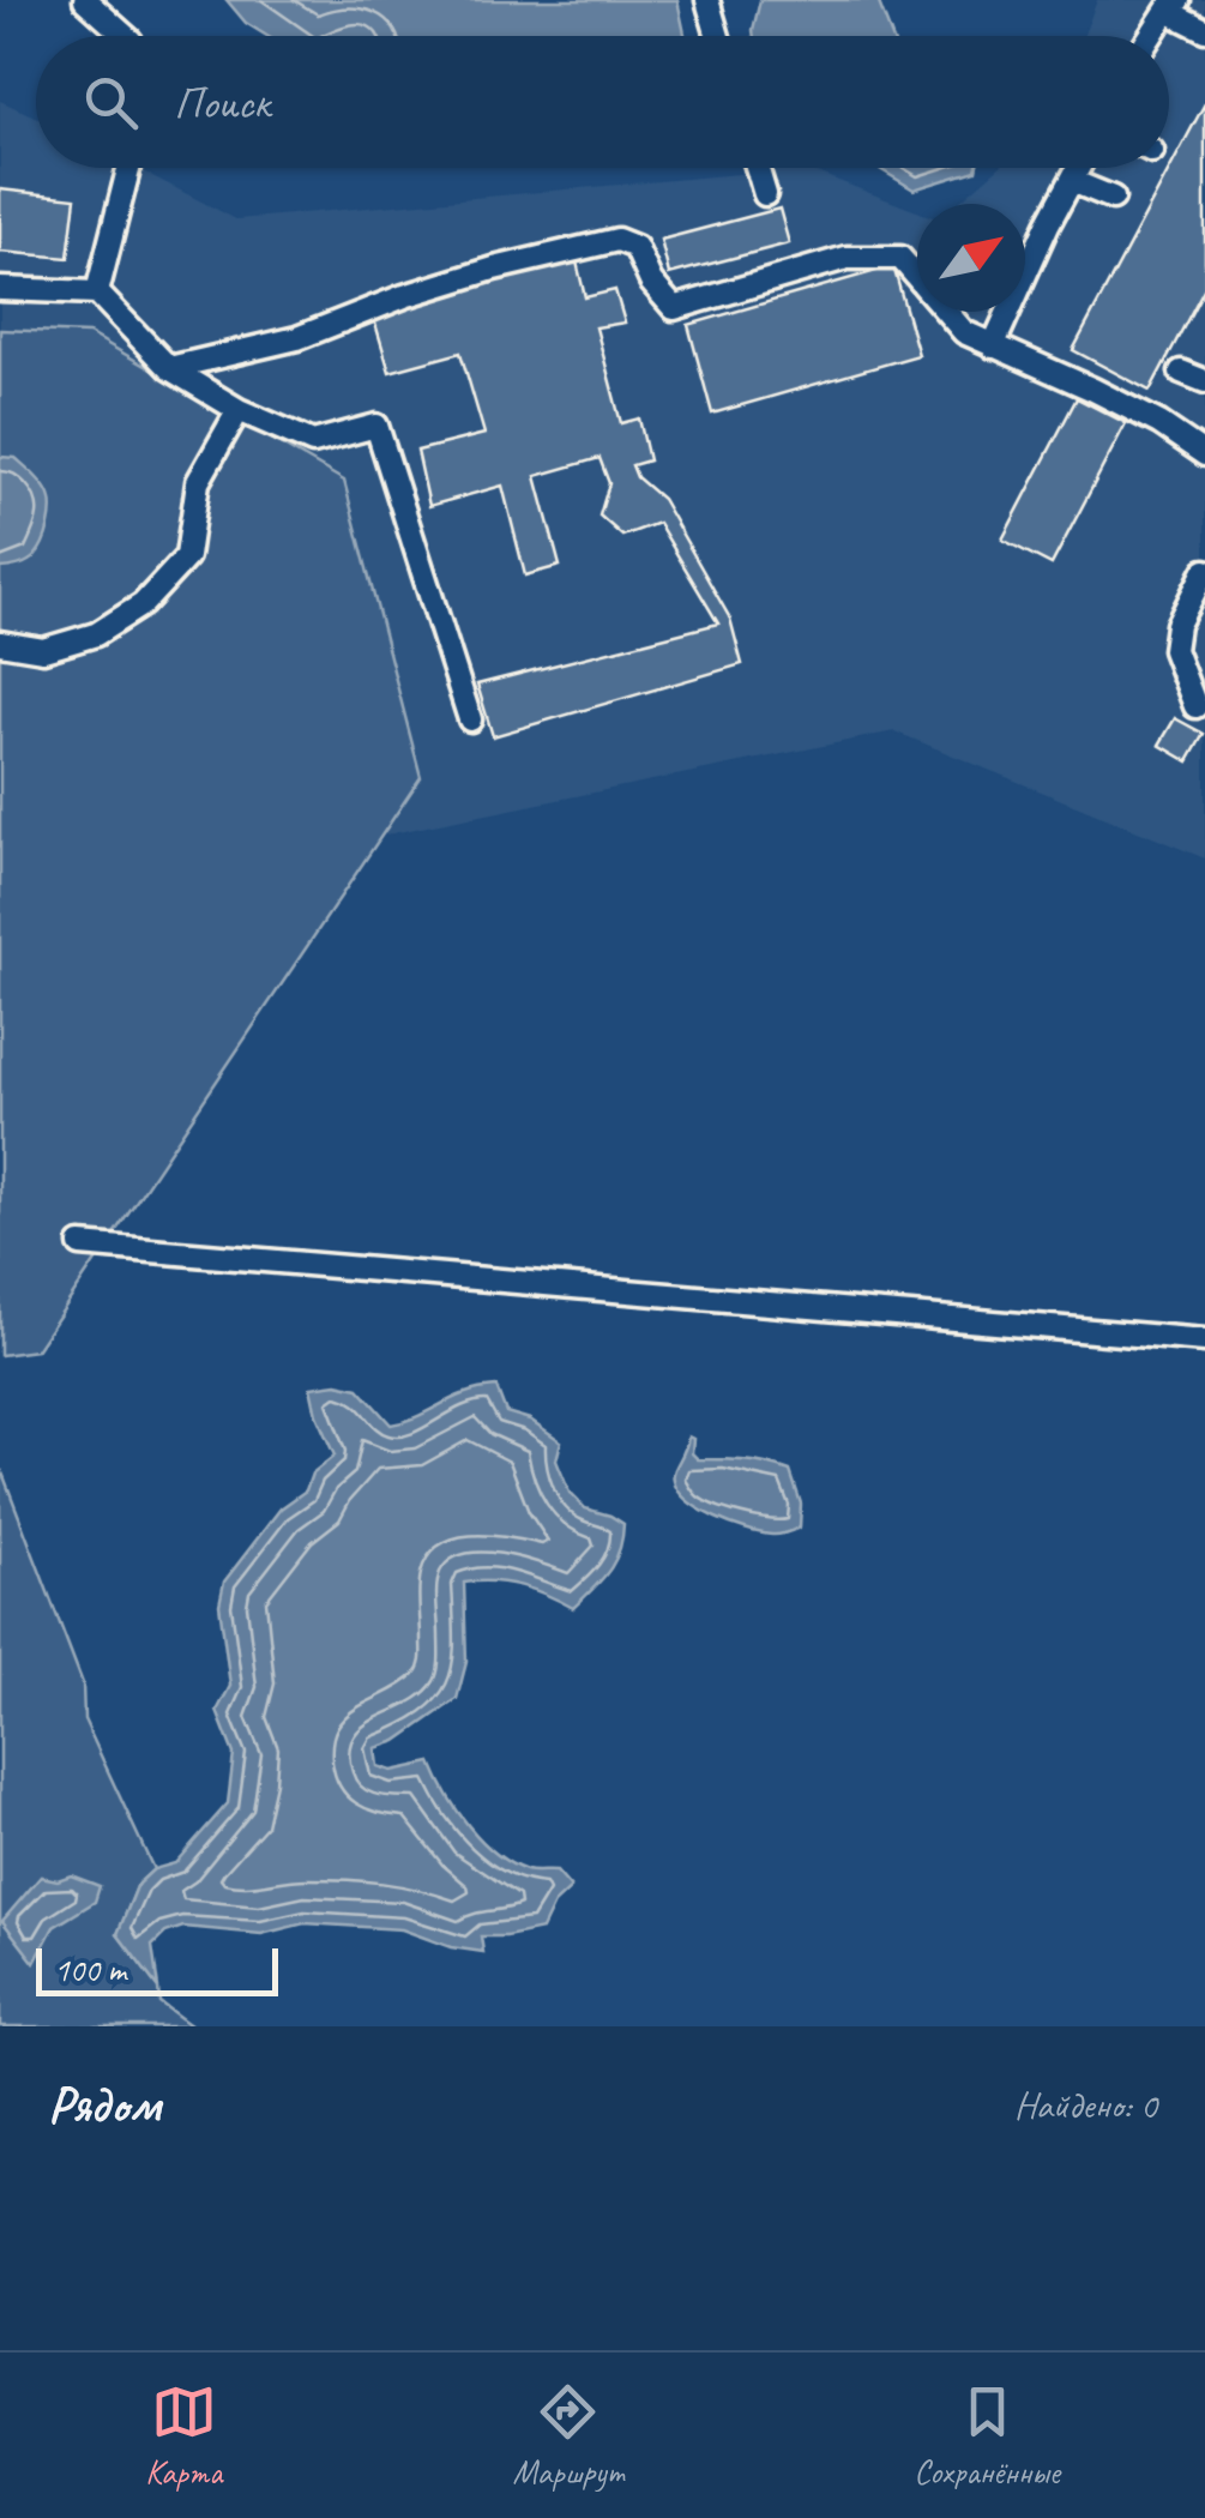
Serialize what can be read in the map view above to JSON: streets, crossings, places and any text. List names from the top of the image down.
{
  "scale_bar": "100 m",
  "north": "top right",
  "page": {
    "search": "Поиск",
    "scale": "100 m",
    "heading": ["Рядом", "Найдено: 0"],
    "nav": ["Карта", "Маршрут", "Сохранённые"]
  }
}
